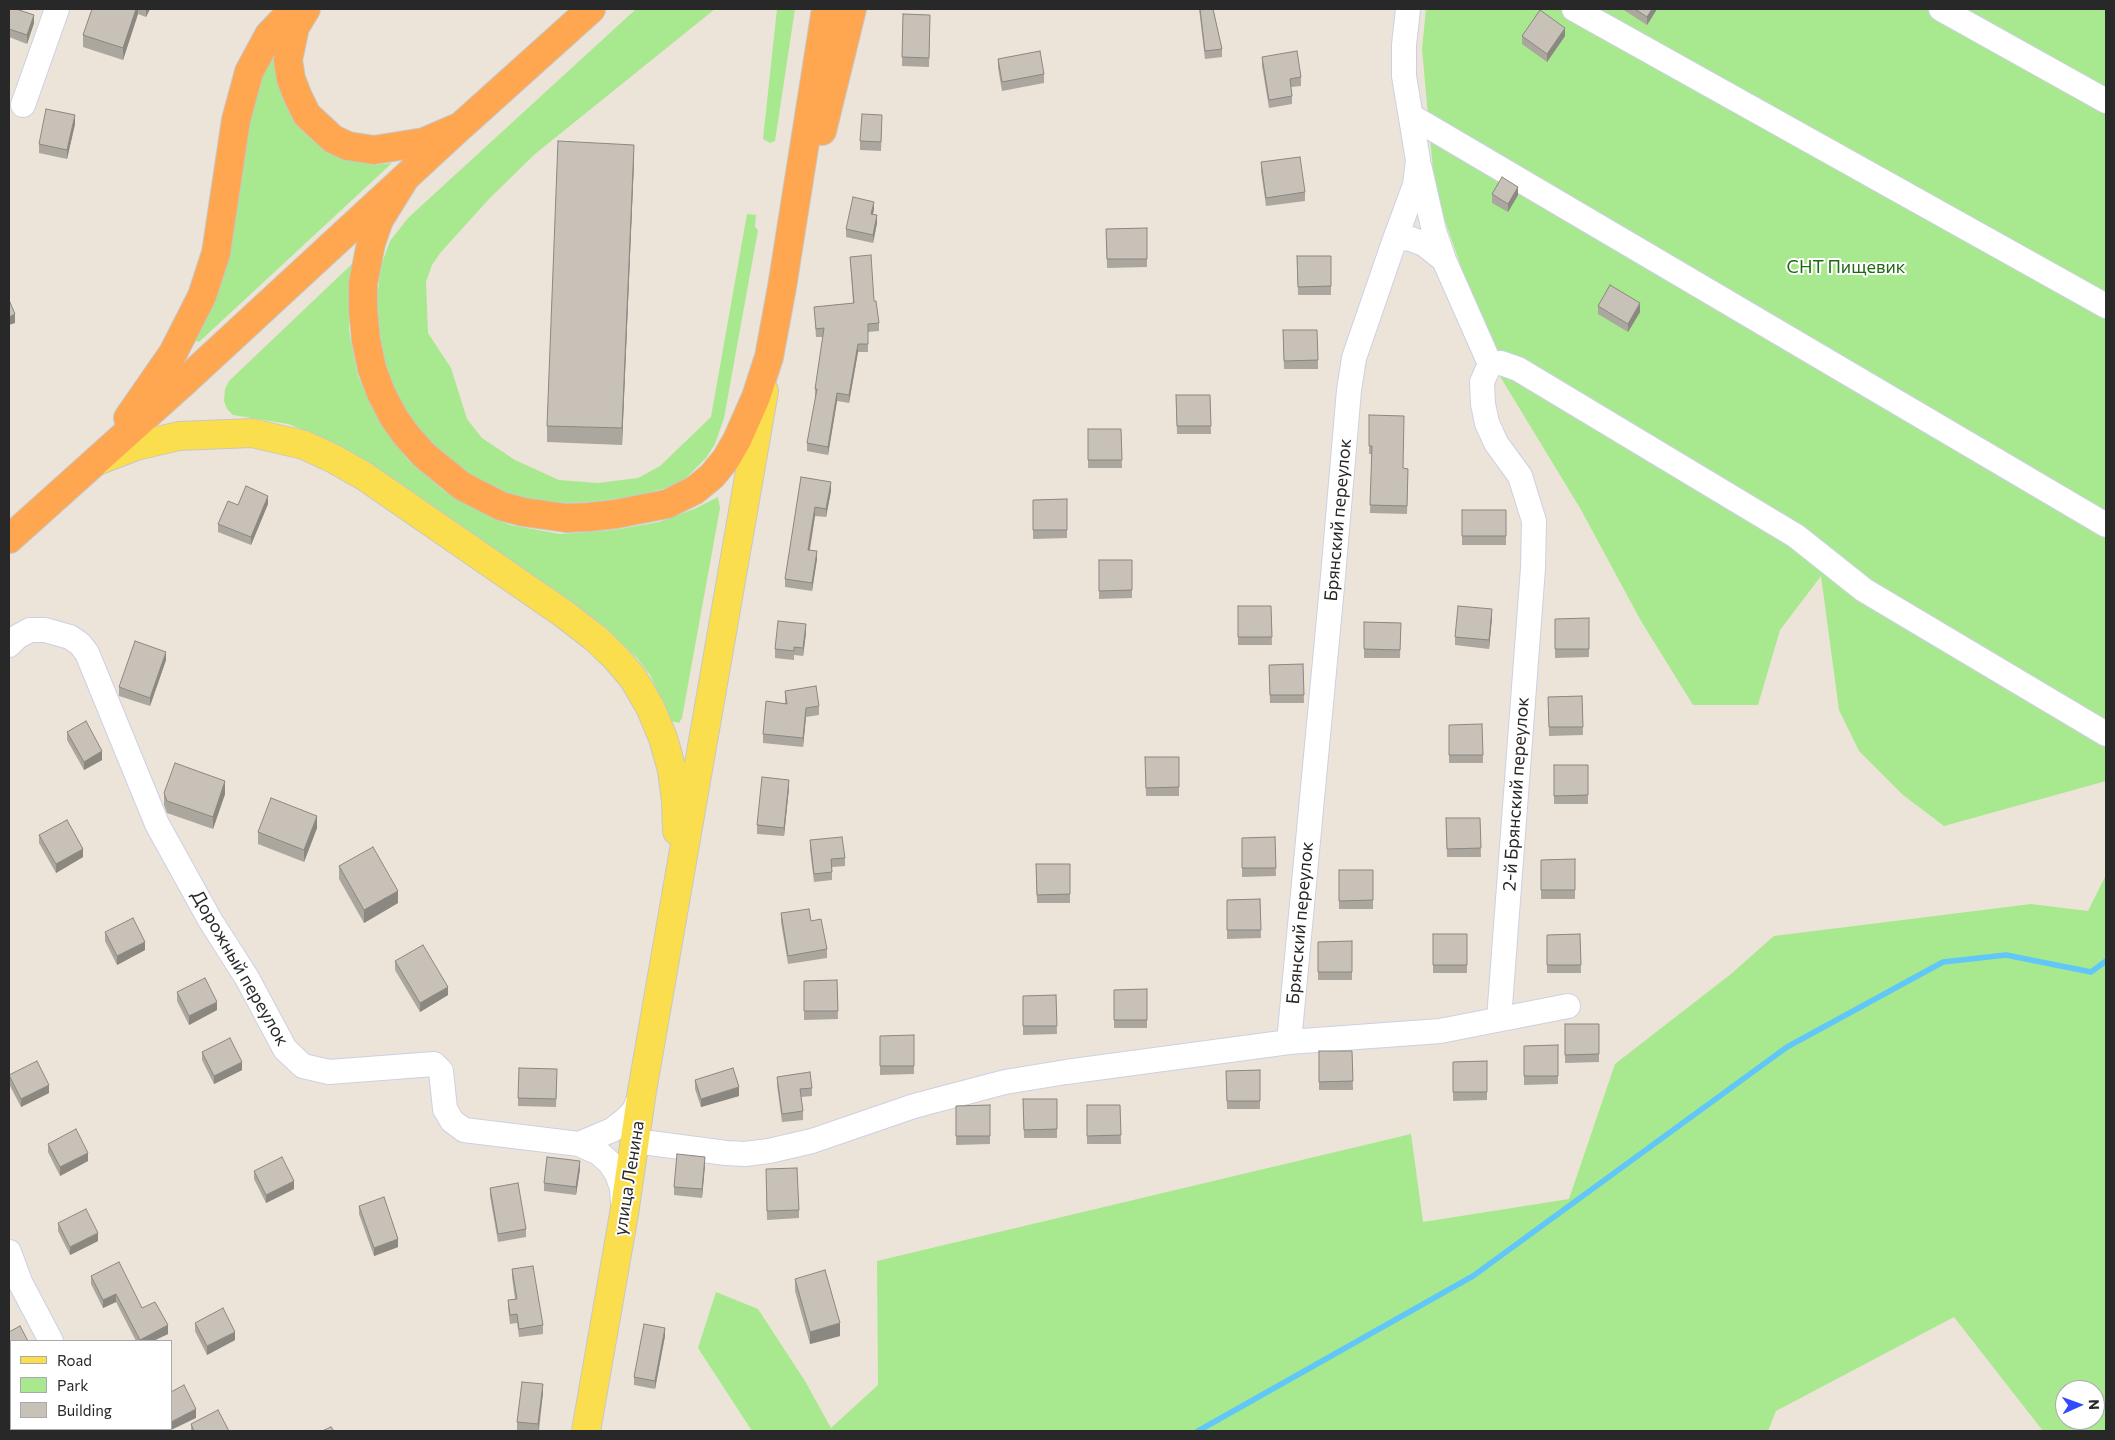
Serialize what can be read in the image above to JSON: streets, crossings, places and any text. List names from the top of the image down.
{
  "streets": {
    "main road": ["улица Ленина"],
    "street": ["Брянский переулок", "2-й Брянский переулок", "Дорожный переулок"]
  },
  "parks": ["СНТ Пищевик"],
  "legend": ["Road", "Park", "Building"],
  "north": "right"
}
